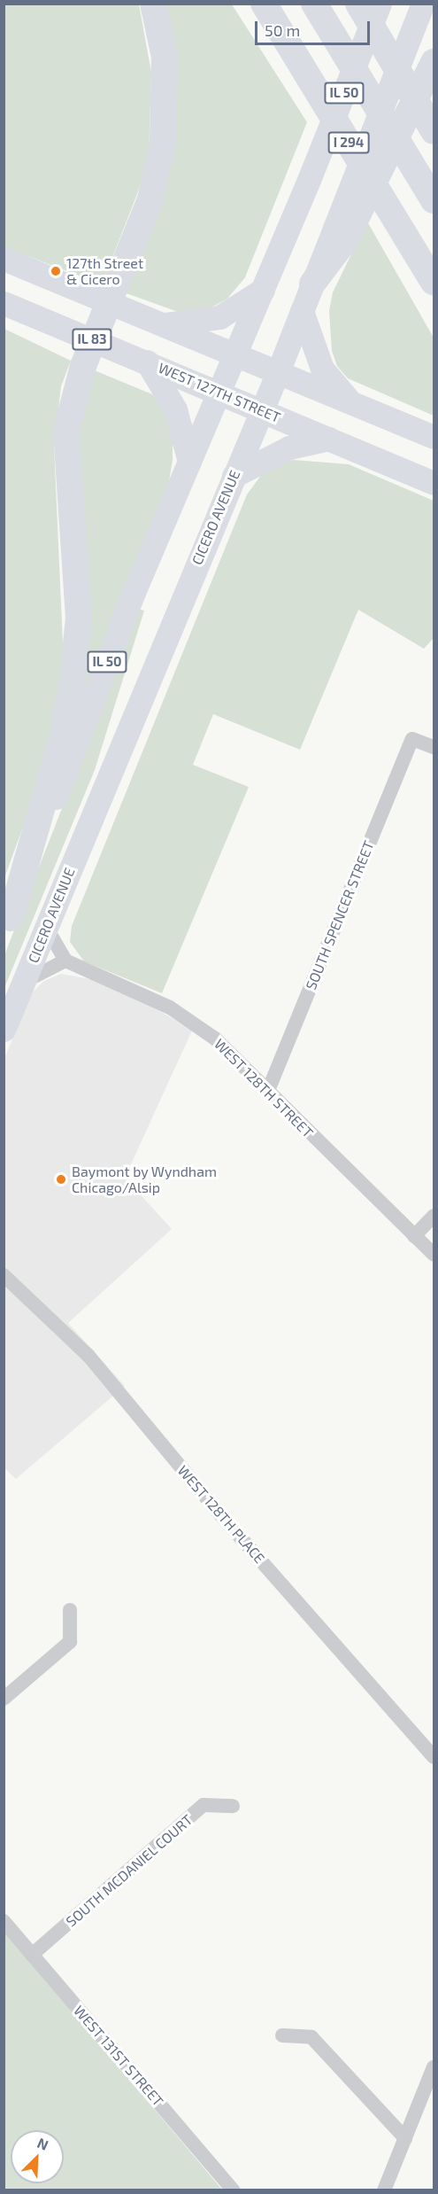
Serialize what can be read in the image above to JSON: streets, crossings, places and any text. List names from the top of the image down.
{
  "streets": {
    "highway": ["I 294"],
    "main road": [
      "IL 50",
      "IL 83",
      "WEST 127TH STREET",
      "CICERO AVENUE"
    ],
    "street": [
      "SOUTH SPENCER STREET",
      "WEST 128TH STREET",
      "WEST 128TH PLACE",
      "SOUTH MCDANIEL COURT",
      "WEST 131ST STREET"
    ]
  },
  "crossings": [
    ["IL 50", "WEST 127TH STREET"],
    ["WEST 127TH STREET", "CICERO AVENUE"],
    ["SOUTH SPENCER STREET", "WEST 128TH STREET"],
    ["SOUTH MCDANIEL COURT", "WEST 131ST STREET"]
  ],
  "places": ["127th Street & Cicero", "Baymont by Wyndham Chicago/Alsip"],
  "scale_bar": "50 m",
  "north": "top right"
}
